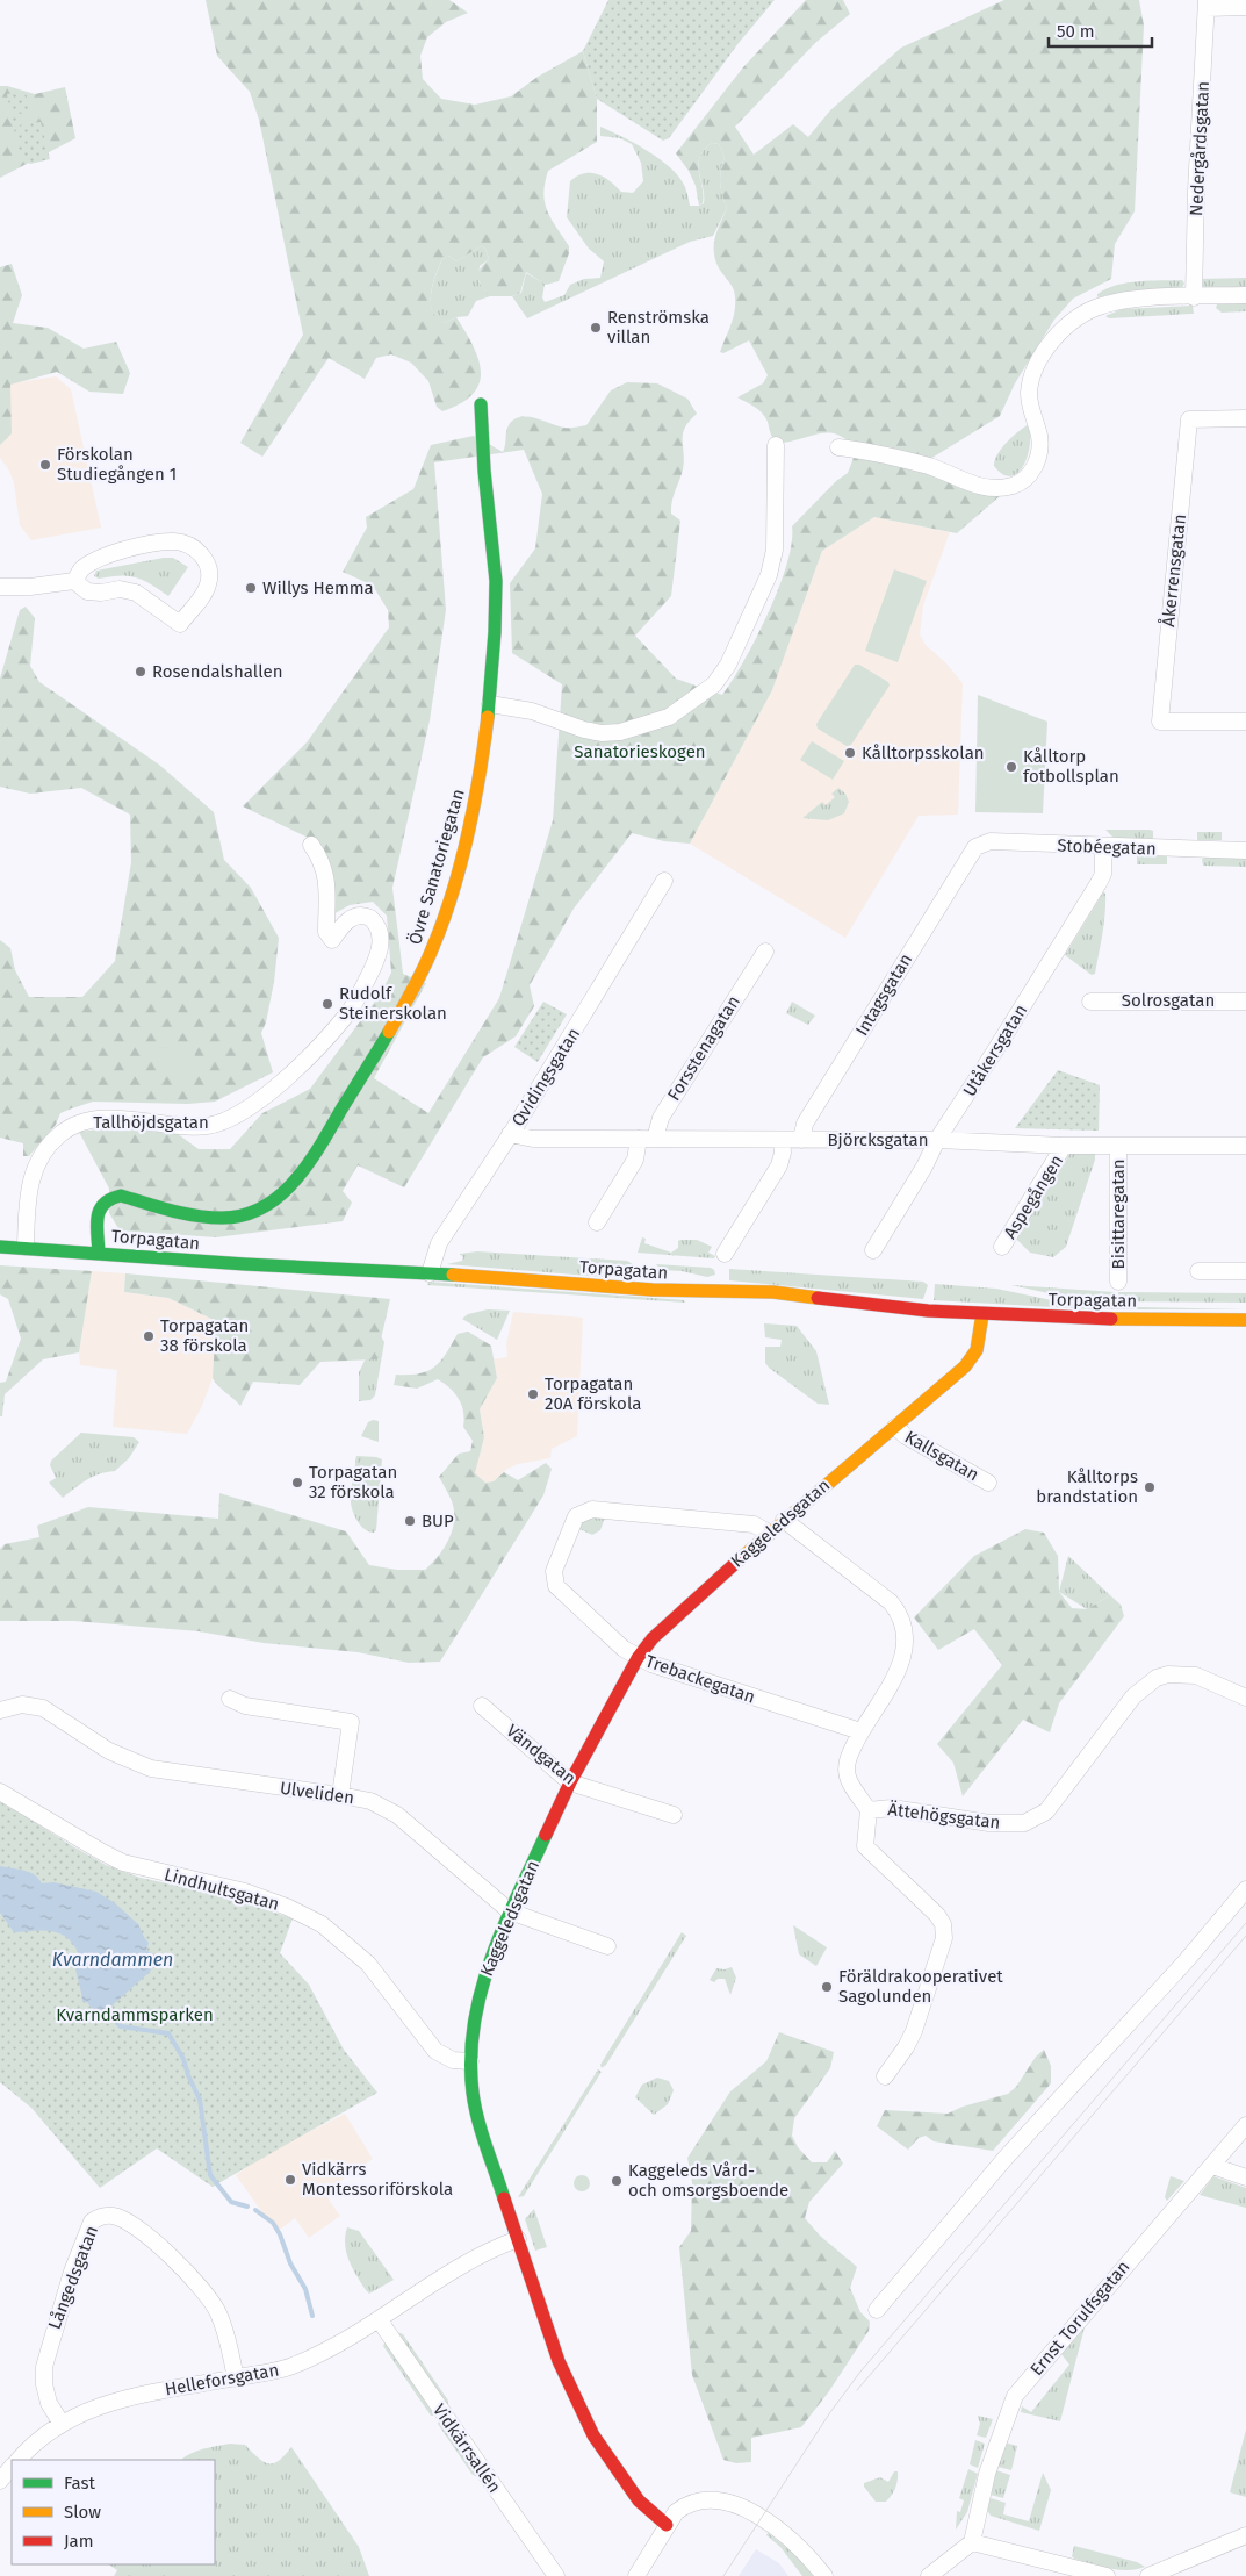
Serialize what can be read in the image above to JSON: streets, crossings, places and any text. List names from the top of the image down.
{
  "streets": {
    "street": [
      "Nedergårdsgatan",
      "Åkerrensgatan",
      "Stobéegatan",
      "Övre Sanatoriegatan",
      "Intagsgatan",
      "Solrosgatan",
      "Forsstenagatan",
      "Utåkersgatan",
      "Qvidingsgatan",
      "Tallhöjdsgatan",
      "Björcksgatan",
      "Aspegången",
      "Bisittaregatan",
      "Torpagatan",
      "Kallsgatan",
      "Kaggeledsgatan",
      "Trebackegatan",
      "Vändgatan",
      "Ulveliden",
      "Ättehögsgatan",
      "Lindhultsgatan",
      "Långedsgatan",
      "Ernst Torulfsgatan",
      "Helleforsgatan",
      "Vidkärrsallén"
    ]
  },
  "crossings": [
    ["Stobéegatan", "Intagsgatan"],
    ["Stobéegatan", "Utåkersgatan"],
    ["Övre Sanatoriegatan", "Torpagatan"],
    ["Intagsgatan", "Björcksgatan"],
    ["Forsstenagatan", "Björcksgatan"],
    ["Utåkersgatan", "Björcksgatan"],
    ["Qvidingsgatan", "Björcksgatan"],
    ["Qvidingsgatan", "Torpagatan"],
    ["Tallhöjdsgatan", "Torpagatan"],
    ["Björcksgatan", "Aspegången"],
    ["Björcksgatan", "Bisittaregatan"],
    ["Torpagatan", "Kaggeledsgatan"],
    ["Kallsgatan", "Kaggeledsgatan"],
    ["Kaggeledsgatan", "Trebackegatan"],
    ["Kaggeledsgatan", "Vändgatan"],
    ["Kaggeledsgatan", "Ulveliden"],
    ["Kaggeledsgatan", "Ättehögsgatan"],
    ["Kaggeledsgatan", "Lindhultsgatan"],
    ["Kaggeledsgatan", "Helleforsgatan"],
    ["Trebackegatan", "Ättehögsgatan"],
    ["Långedsgatan", "Helleforsgatan"],
    ["Helleforsgatan", "Vidkärrsallén"]
  ],
  "water": ["Kvarndammen"],
  "parks": ["Sanatorieskogen", "Kvarndammsparken"],
  "places": [
    "Renströmska villan",
    "Förskolan Studiegången 1",
    "Willys Hemma",
    "Rosendalshallen",
    "Kålltorpsskolan",
    "Kålltorp fotbollsplan",
    "Rudolf Steinerskolan",
    "Torpagatan 38 förskola",
    "Torpagatan 20A förskola",
    "Torpagatan 32 förskola",
    "Kålltorps brandstation",
    "BUP",
    "Föräldrakooperativet Sagolunden",
    "Vidkärrs Montessoriförskola",
    "Kaggeleds Vård- och omsorgsboende"
  ],
  "legend": ["Fast", "Slow", "Jam"],
  "scale_bar": "50 m"
}
